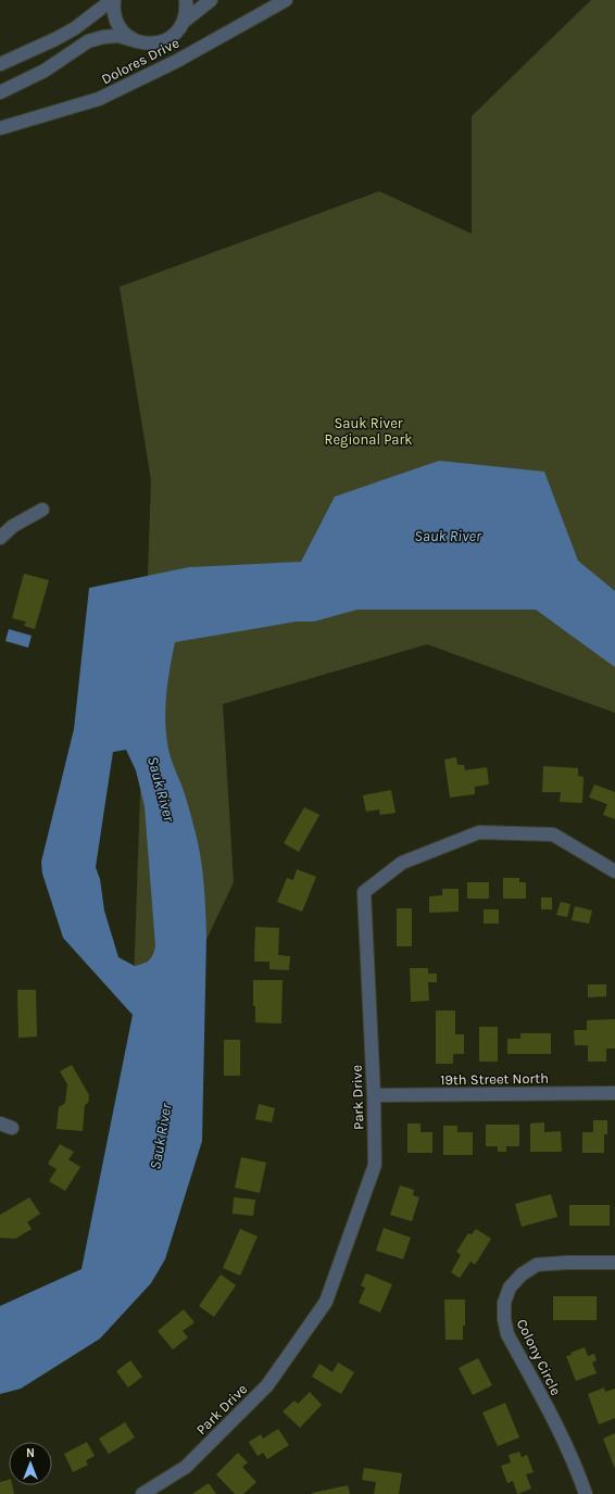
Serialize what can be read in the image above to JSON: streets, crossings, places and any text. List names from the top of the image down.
{
  "streets": {
    "street": [
      "Dolores Drive",
      "19th Street North",
      "Park Drive",
      "Colony Circle"
    ]
  },
  "crossings": [
    ["19th Street North", "Park Drive"]
  ],
  "water": ["Sauk River"],
  "parks": ["Sauk River Regional Park"],
  "north": "top"
}
